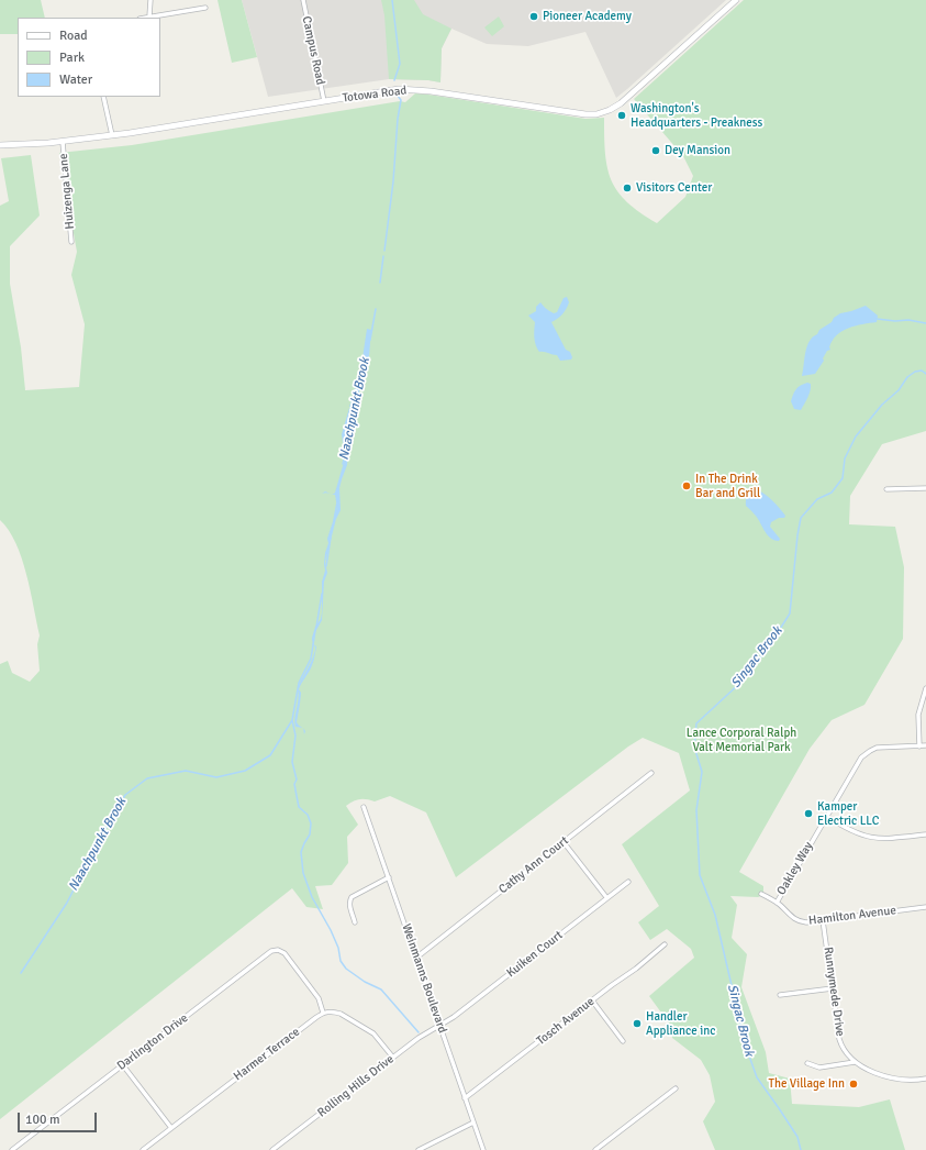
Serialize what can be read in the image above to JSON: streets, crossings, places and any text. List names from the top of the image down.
{
  "streets": {
    "main road": ["Totowa Road"],
    "street": [
      "Campus Road",
      "Huizenga Lane",
      "Cathy Ann Court",
      "Oakley Way",
      "Hamilton Avenue",
      "Kuiken Court",
      "Weinmanns Boulevard",
      "Runnymede Drive",
      "Tosch Avenue",
      "Darlington Drive",
      "Harmer Terrace",
      "Rolling Hills Drive"
    ]
  },
  "crossings": [
    ["Campus Road", "Totowa Road"],
    ["Totowa Road", "Huizenga Lane"],
    ["Cathy Ann Court", "Weinmanns Boulevard"],
    ["Oakley Way", "Hamilton Avenue"],
    ["Hamilton Avenue", "Runnymede Drive"],
    ["Kuiken Court", "Weinmanns Boulevard"],
    ["Kuiken Court", "Rolling Hills Drive"],
    ["Weinmanns Boulevard", "Tosch Avenue"],
    ["Weinmanns Boulevard", "Rolling Hills Drive"],
    ["Darlington Drive", "Harmer Terrace"]
  ],
  "water": ["Naachpunkt Brook", "Singac Brook"],
  "parks": ["Lance Corporal Ralph Valt Memorial Park"],
  "places": [
    "Pioneer Academy",
    "Washington's Headquarters - Preakness",
    "Dey Mansion",
    "Visitors Center",
    "In The Drink Bar and Grill",
    "Kamper Electric LLC",
    "Handler Appliance inc",
    "The Village Inn"
  ],
  "legend": ["Road", "Park", "Water"],
  "scale_bar": "100 m"
}
